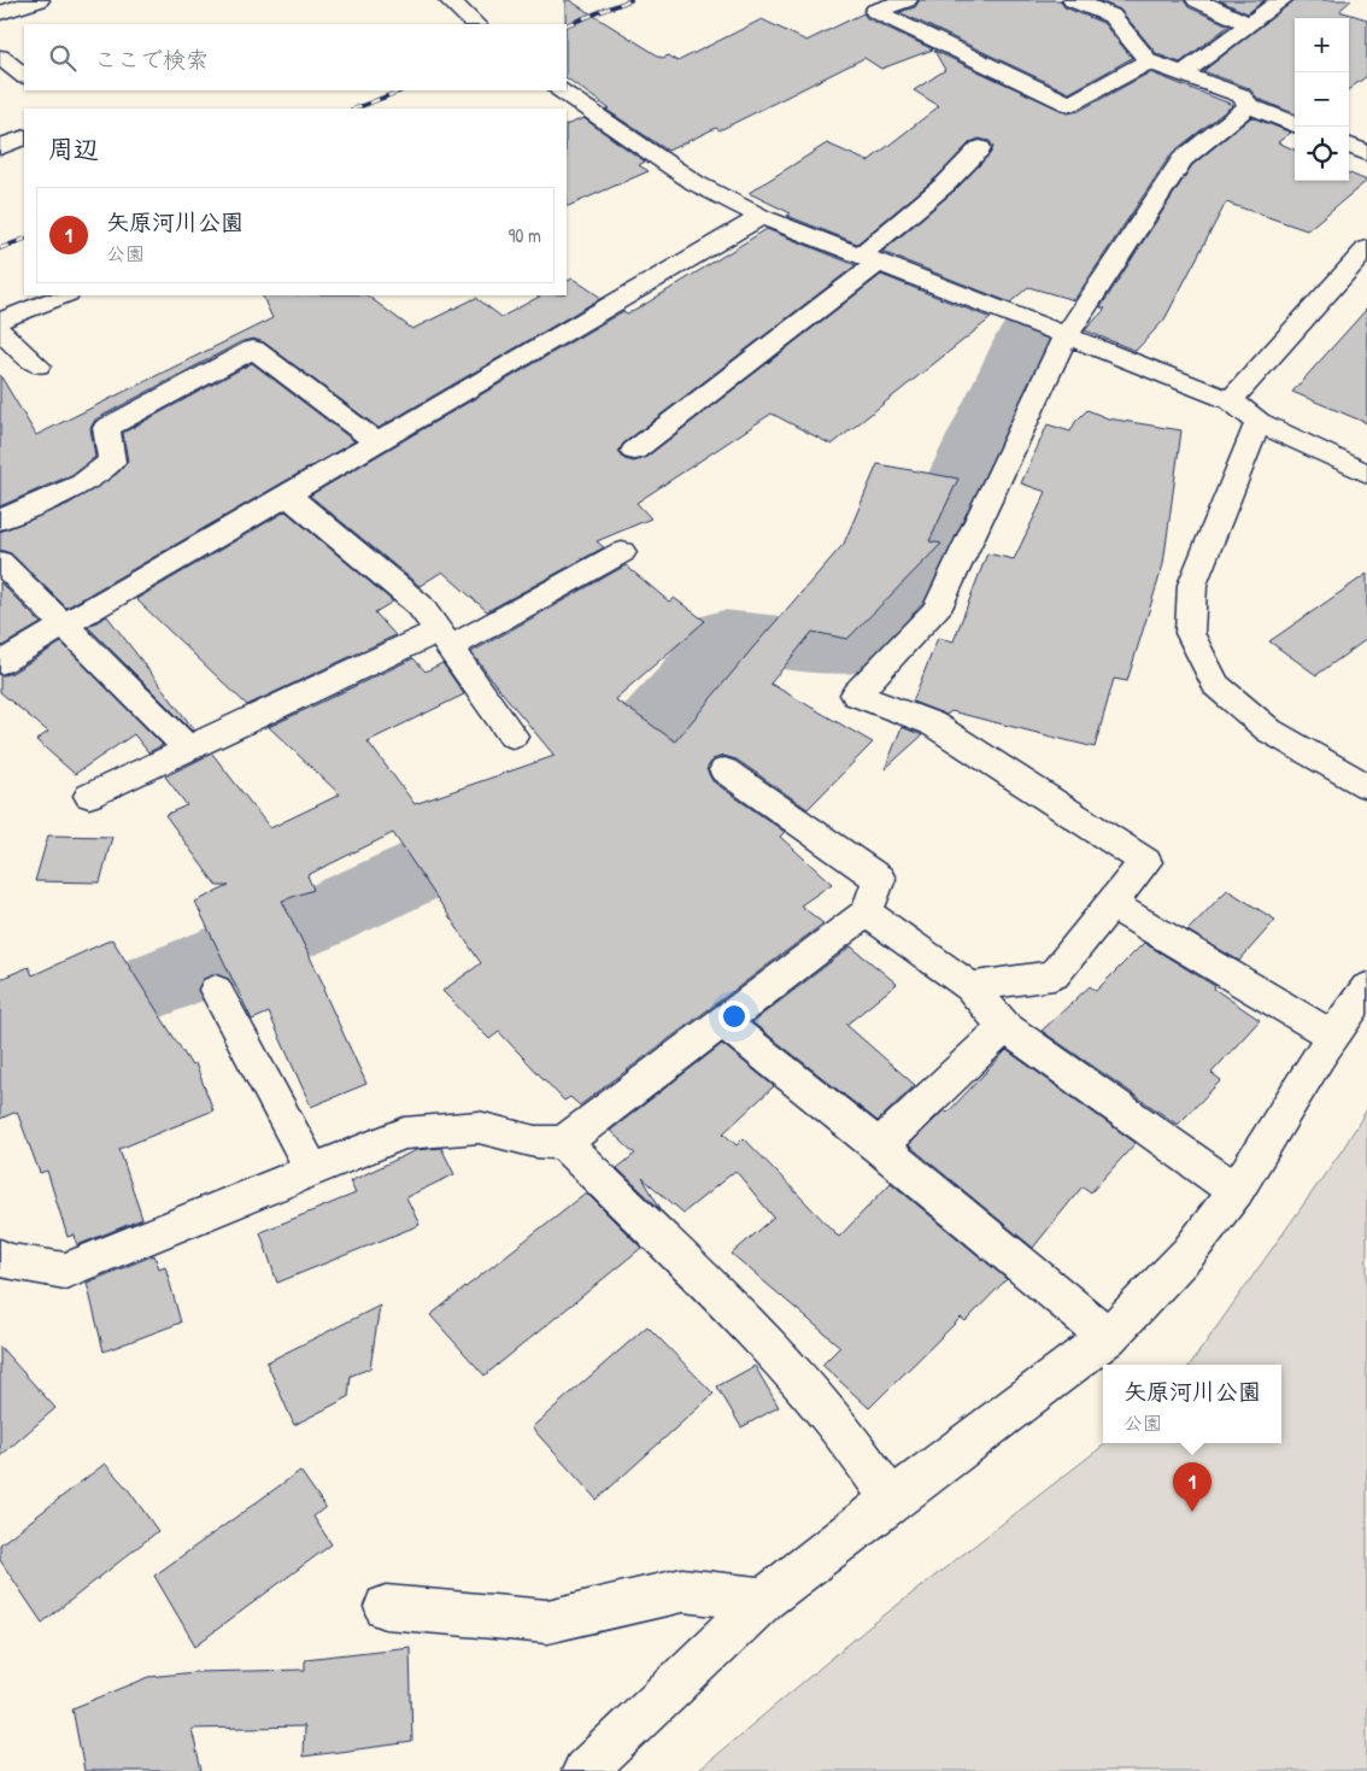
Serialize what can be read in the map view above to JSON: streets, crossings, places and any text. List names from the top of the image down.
{
  "page": {
    "map_buttons": ["+", "−"],
    "search": "ここで検索",
    "heading": "周辺",
    "list": [
      {
        "mark": "1",
        "name": "矢原河川公園",
        "note": "公園",
        "value": "90 m"
      }
    ],
    "popup": ["矢原河川公園", "公園"],
    "pins": "1"
  }
}
